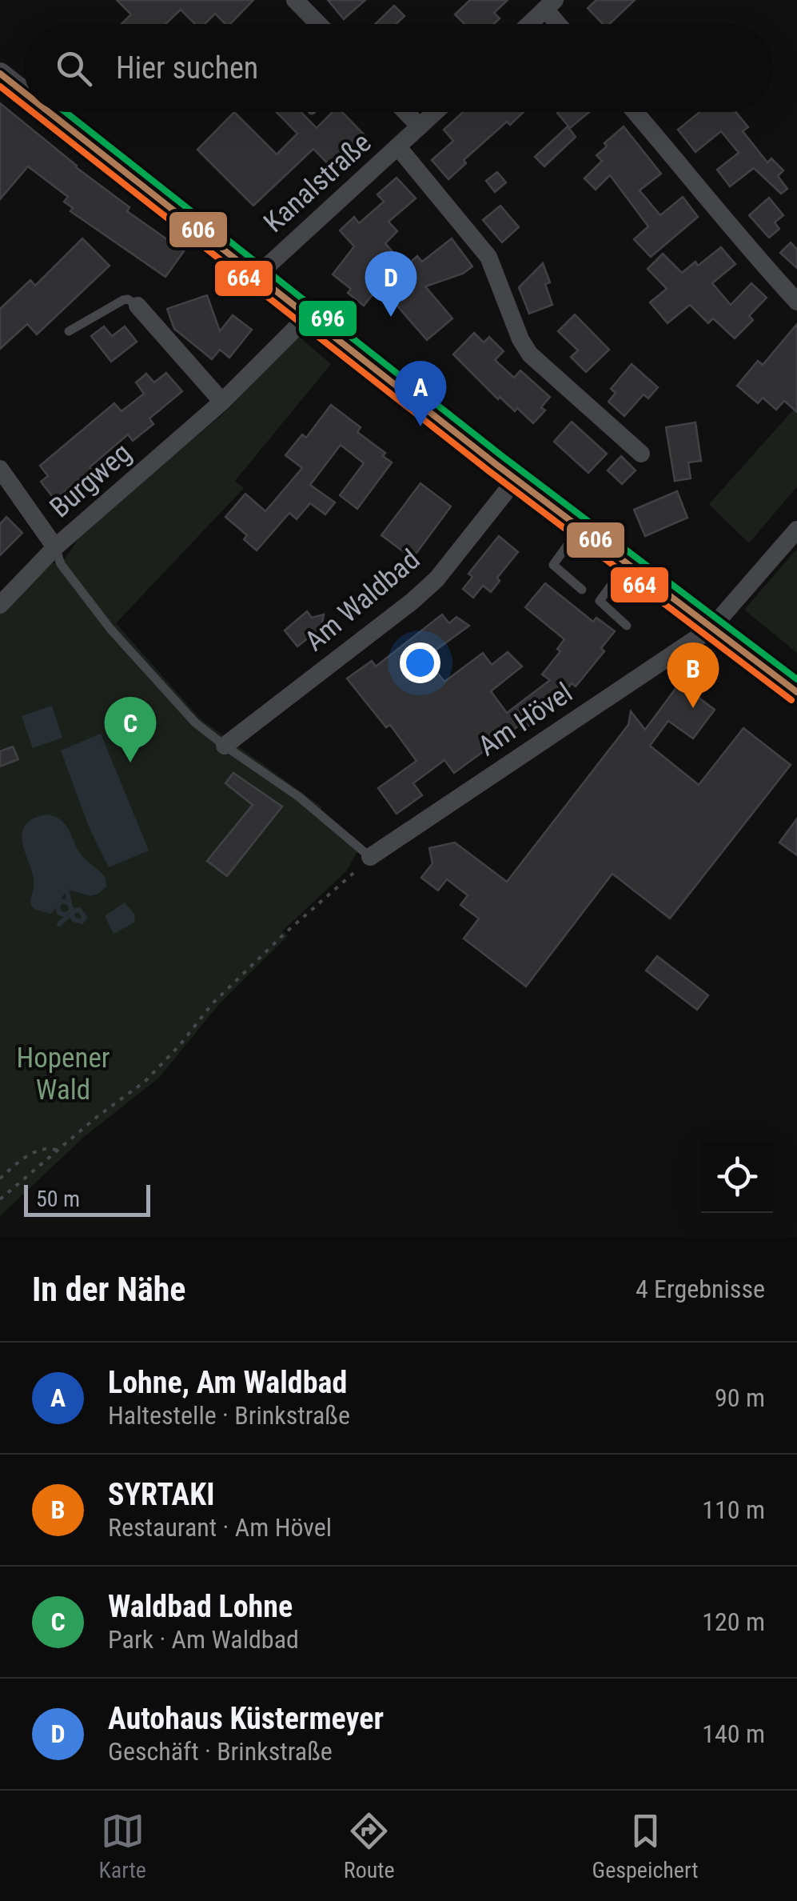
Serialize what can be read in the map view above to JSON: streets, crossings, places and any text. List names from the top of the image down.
{
  "streets": {
    "street": [
      "Kanalstraße",
      "Burgweg",
      "Am Waldbad",
      "Am Hövel"
    ]
  },
  "parks": ["Hopener Wald"],
  "lines": ["transit line 606", "transit line 664", "transit line 696"],
  "scale_bar": "50 m",
  "page": {
    "search": "Hier suchen",
    "pins": [
      "D",
      "A",
      "B",
      "C"
    ],
    "scale": "50 m",
    "heading": ["In der Nähe", "4 Ergebnisse"],
    "list": [
      {
        "mark": "A",
        "name": "Lohne, Am Waldbad",
        "note": "Haltestelle · Brinkstraße",
        "value": "90 m"
      },
      {
        "mark": "B",
        "name": "SYRTAKI",
        "note": "Restaurant · Am Hövel",
        "value": "110 m"
      },
      {
        "mark": "C",
        "name": "Waldbad Lohne",
        "note": "Park · Am Waldbad",
        "value": "120 m"
      },
      {
        "mark": "D",
        "name": "Autohaus Küstermeyer",
        "note": "Geschäft · Brinkstraße",
        "value": "140 m"
      }
    ],
    "nav": ["Karte", "Route", "Gespeichert"]
  }
}
